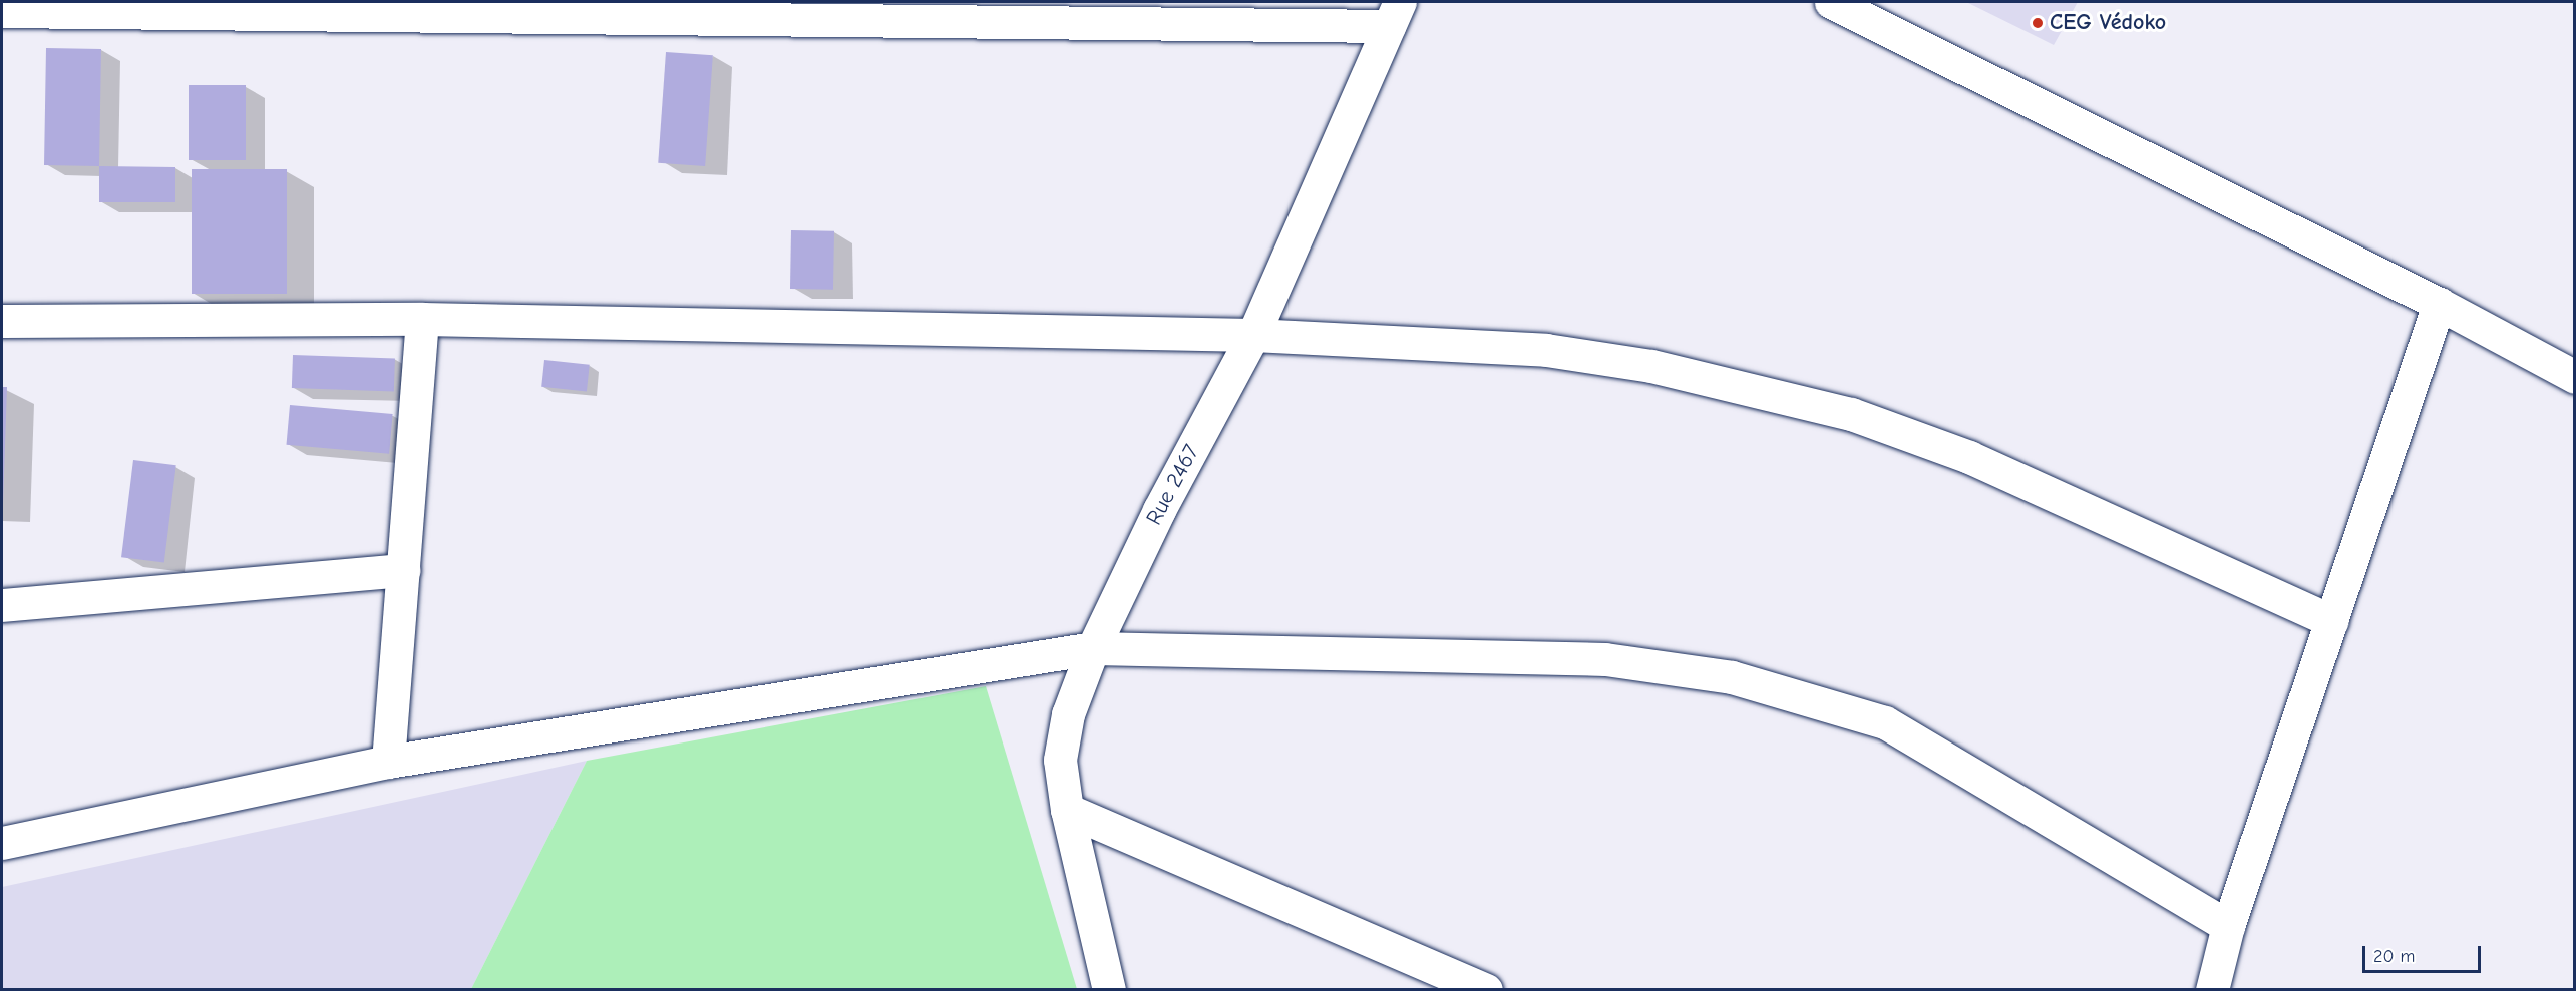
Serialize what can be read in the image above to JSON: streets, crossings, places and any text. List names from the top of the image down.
{
  "streets": {
    "street": ["Rue 2467"]
  },
  "places": ["CEG Védoko"],
  "scale_bar": "20 m"
}
